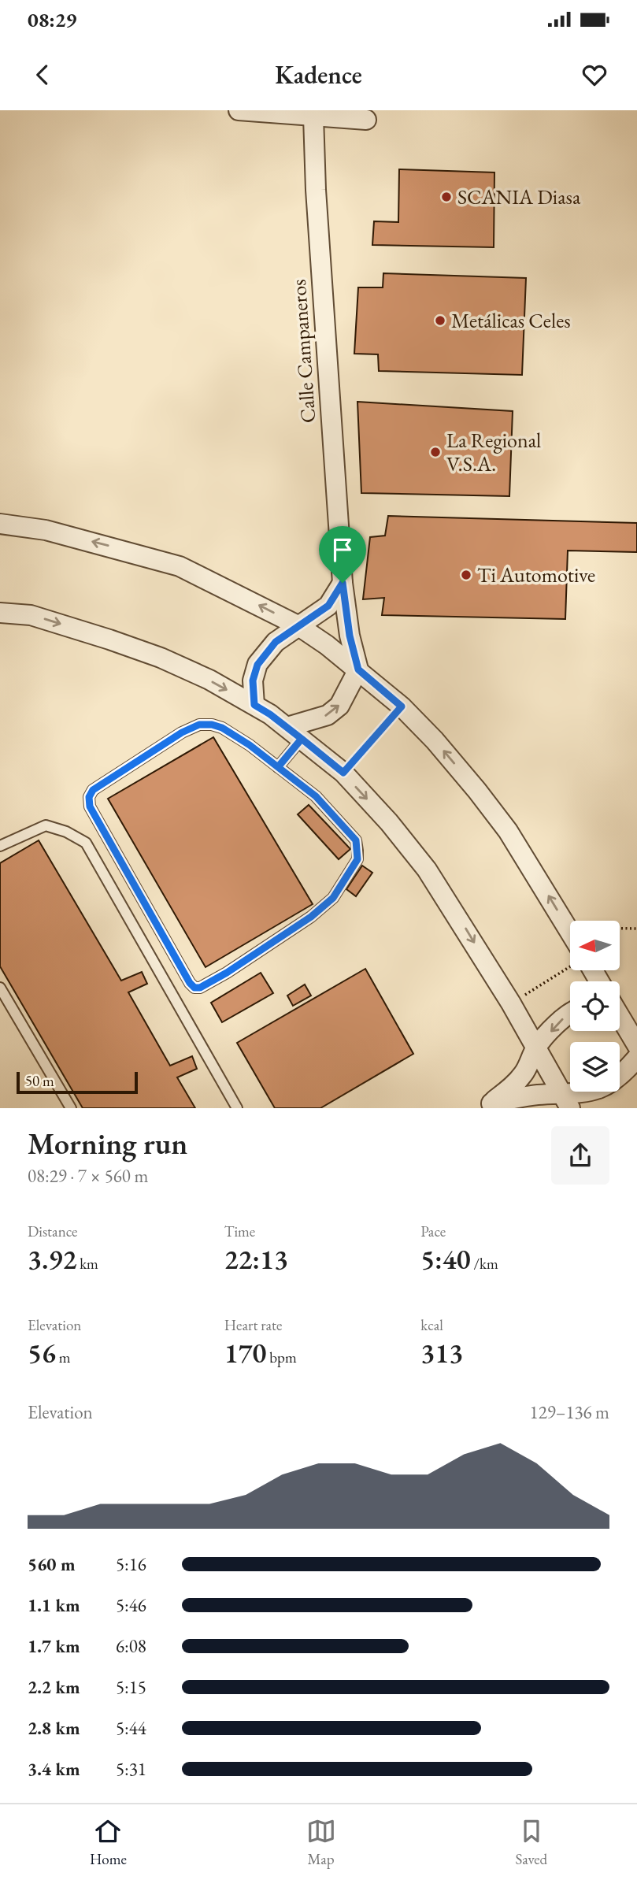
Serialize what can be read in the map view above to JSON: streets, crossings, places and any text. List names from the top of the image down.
{
  "streets": {
    "street": ["Calle Campaneros"]
  },
  "places": [
    "SCANIA Diasa",
    "Metálicas Celes",
    "La Regional V.S.A.",
    "Ti Automotive"
  ],
  "scale_bar": "50 m",
  "north": "left",
  "page": {
    "status": "08:29",
    "header": "Kadence",
    "scale": "50 m",
    "heading": ["Morning run", "08:29 · 7 × 560 m"],
    "stats": [
      ["Distance", "3.92 km"],
      ["Time", "22:13"],
      ["Pace", "5:40 /km"],
      ["Elevation", "56 m"],
      ["Heart rate", "170 bpm"],
      ["kcal", "313"]
    ],
    "chart": ["Elevation", "129–136 m"],
    "list": [
      {
        "name": "560 m",
        "note": "5:16"
      },
      {
        "name": "1.1 km",
        "note": "5:46"
      },
      {
        "name": "1.7 km",
        "note": "6:08"
      },
      {
        "name": "2.2 km",
        "note": "5:15"
      },
      {
        "name": "2.8 km",
        "note": "5:44"
      },
      {
        "name": "3.4 km",
        "note": "5:31"
      }
    ],
    "tabs": ["Home", "Map", "Saved"]
  }
}
